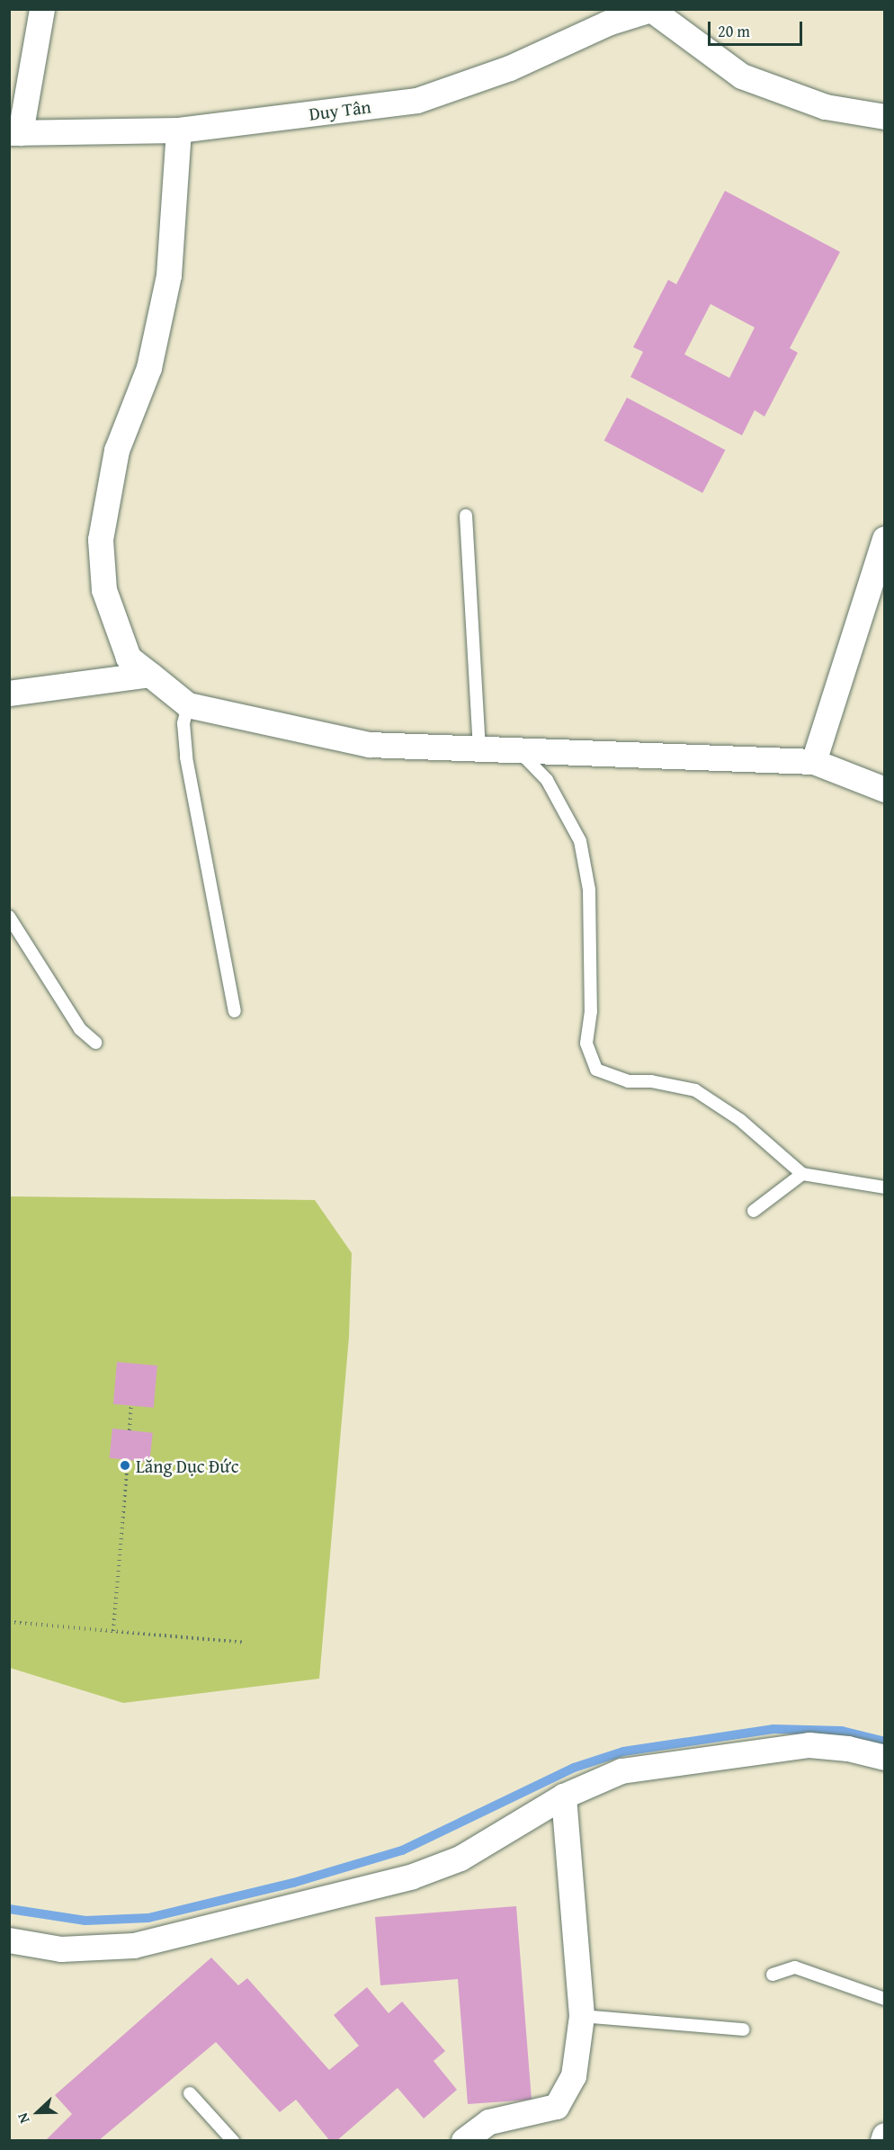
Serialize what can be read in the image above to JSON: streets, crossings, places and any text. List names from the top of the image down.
{
  "streets": {
    "street": ["Duy Tân"]
  },
  "places": ["Lăng Dục Đức"],
  "scale_bar": "20 m",
  "north": "left"
}
